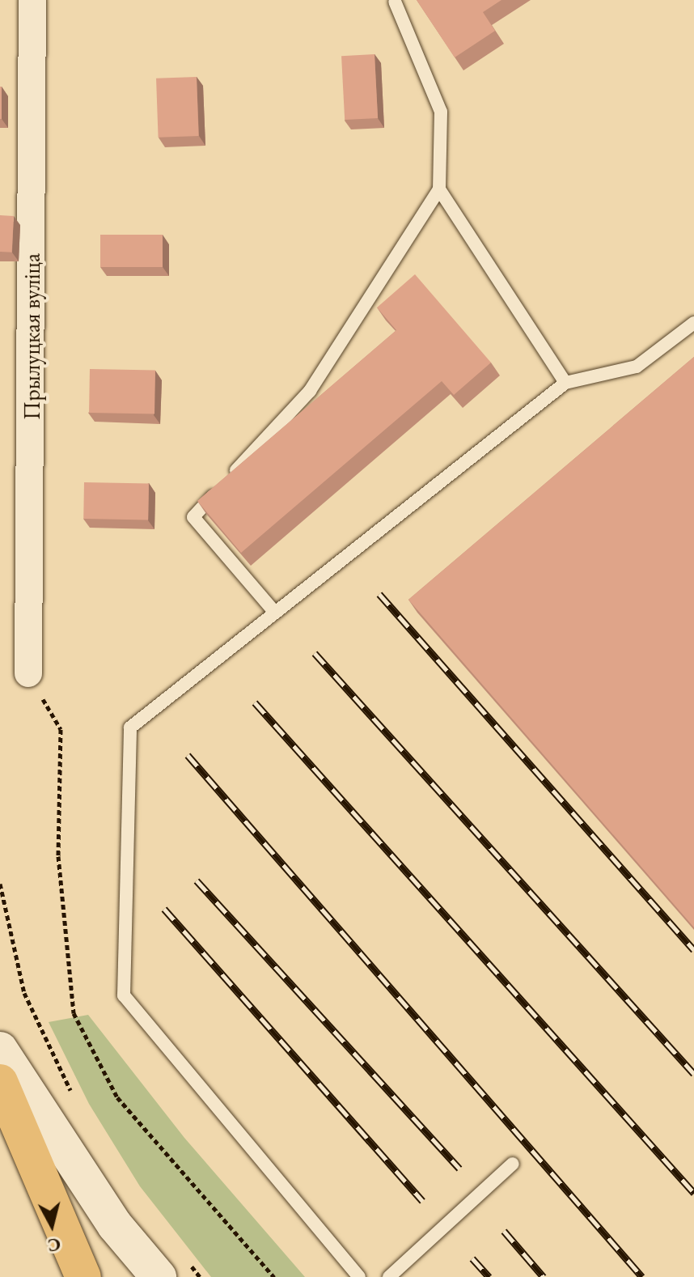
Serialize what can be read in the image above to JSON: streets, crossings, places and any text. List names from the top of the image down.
{
  "streets": {
    "street": ["Прылуцкая вуліца"]
  },
  "north": "bottom"
}
